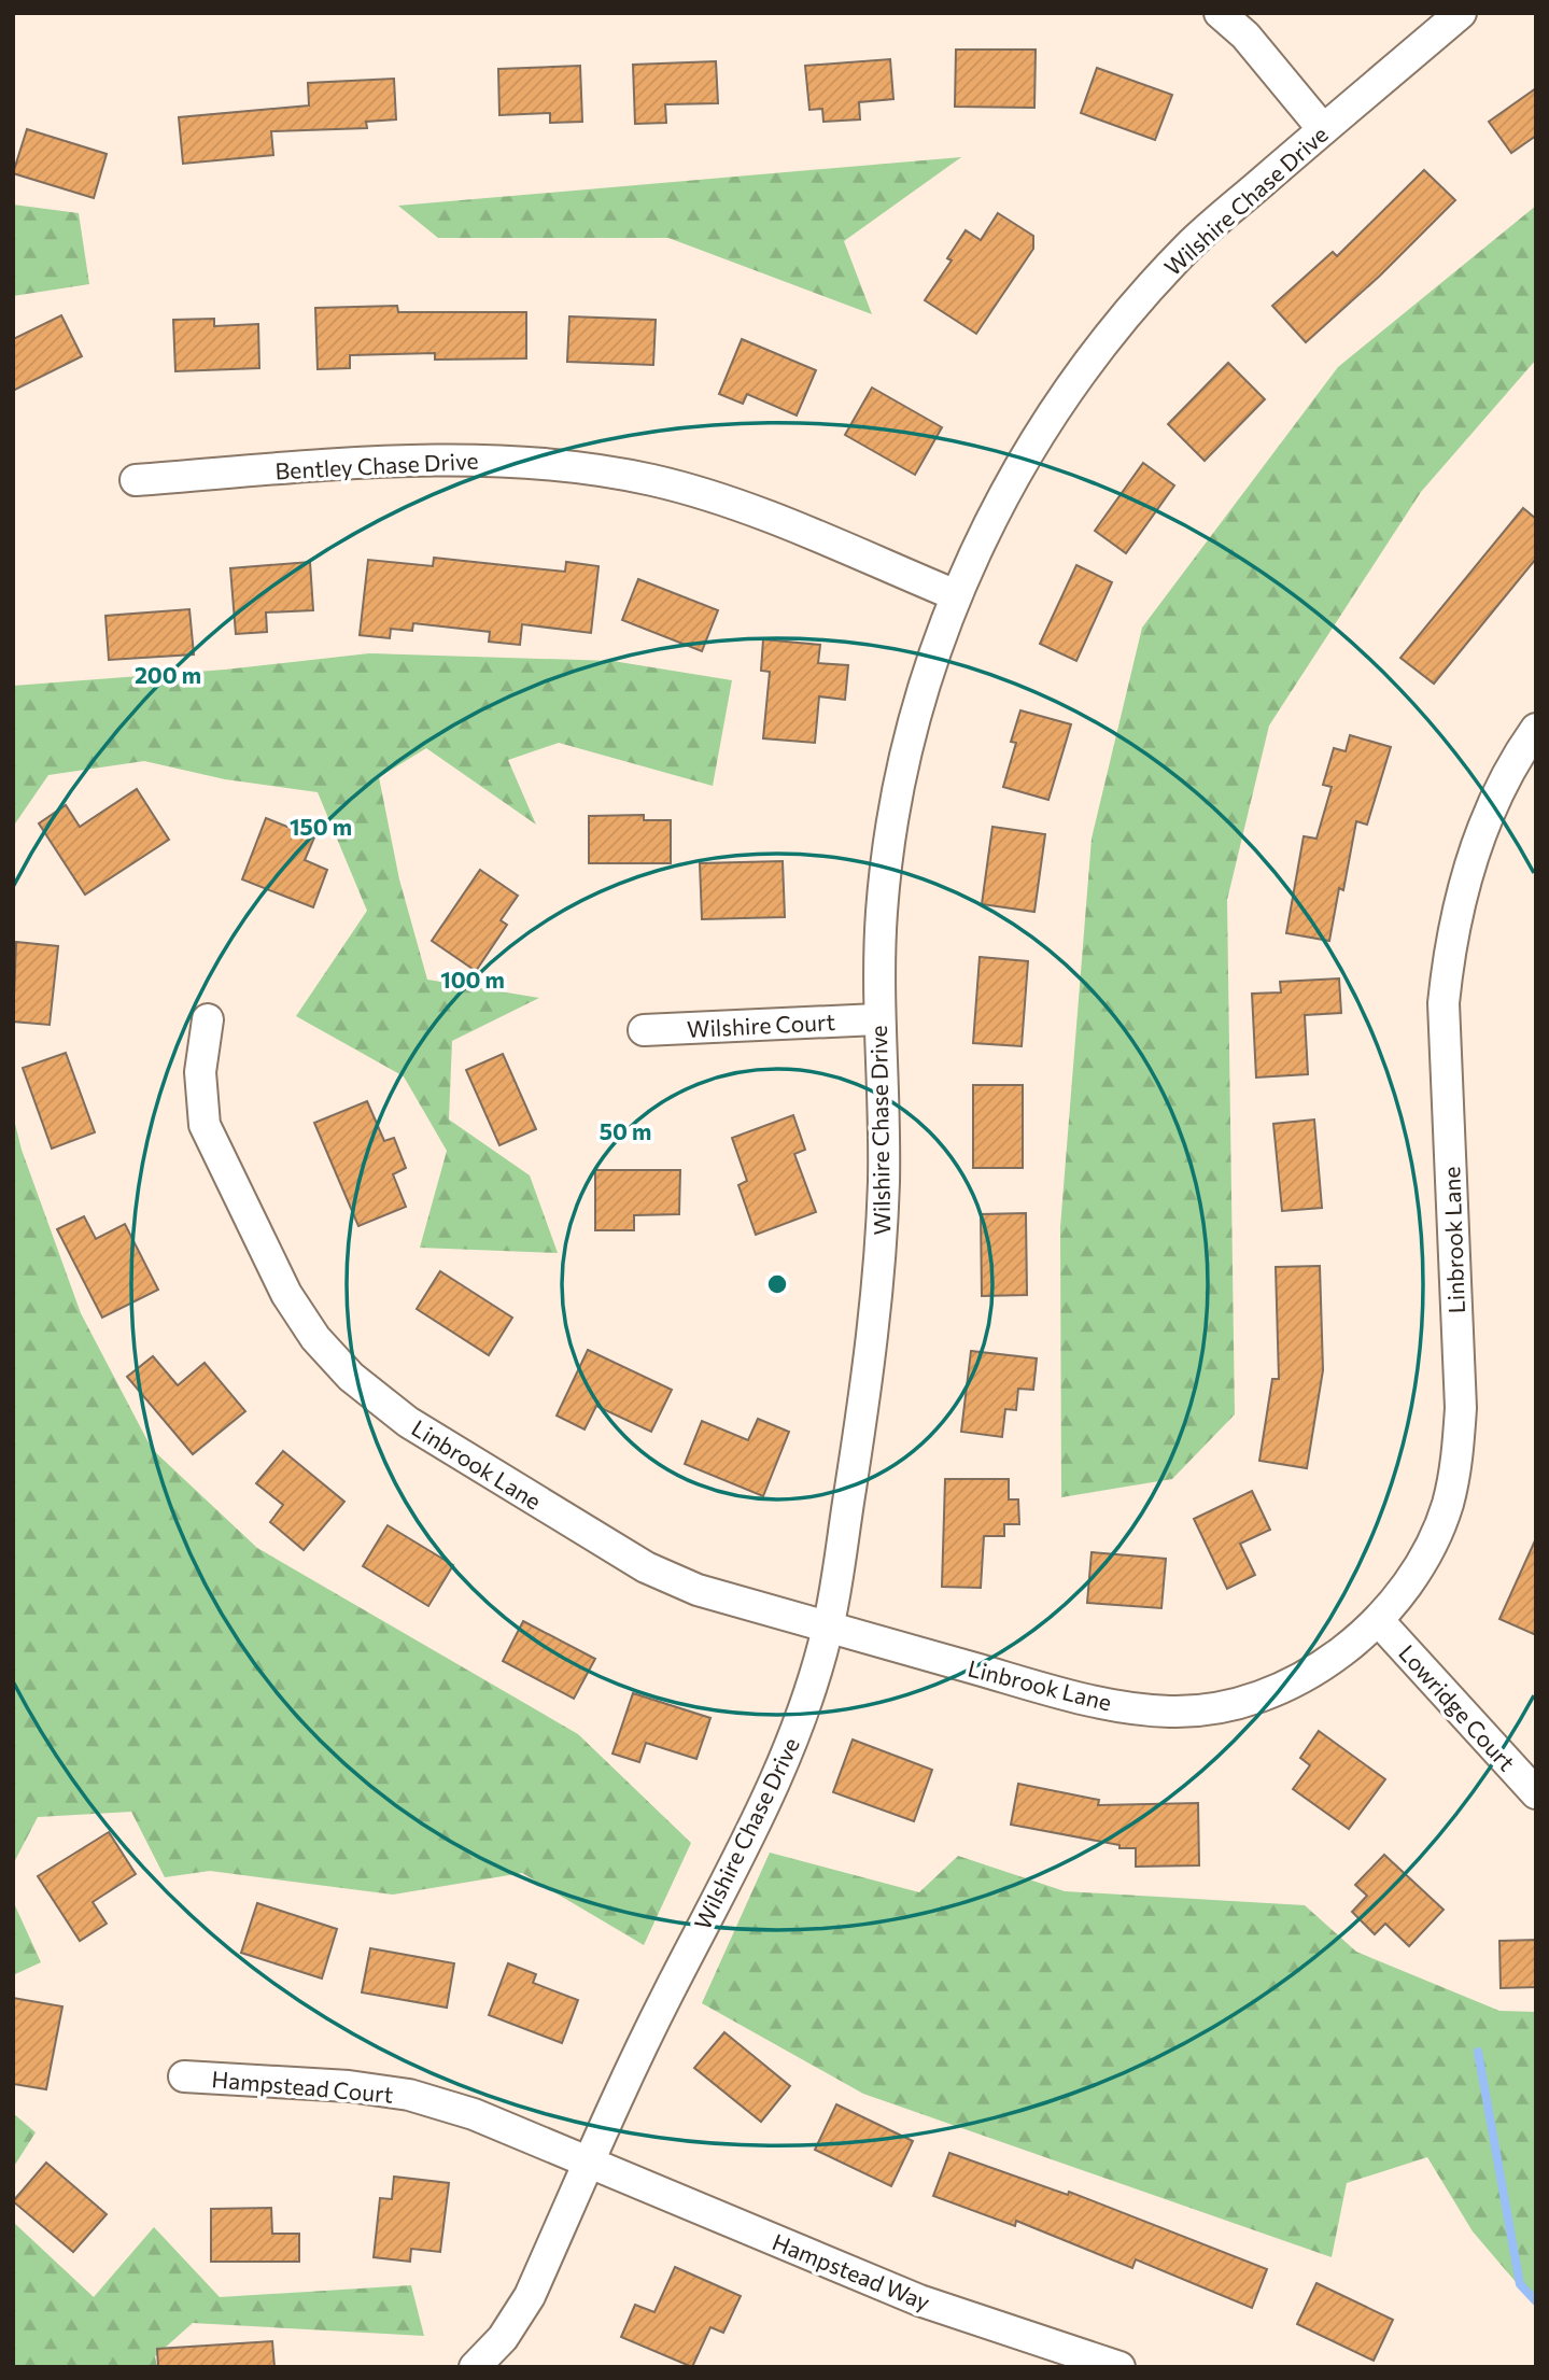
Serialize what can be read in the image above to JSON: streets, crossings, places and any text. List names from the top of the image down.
{
  "streets": {
    "street": [
      "Wilshire Chase Drive",
      "Bentley Chase Drive",
      "Wilshire Court",
      "Linbrook Lane",
      "Lowridge Court",
      "Hampstead Court",
      "Hampstead Way"
    ]
  },
  "crossings": [
    ["Wilshire Chase Drive", "Bentley Chase Drive"],
    ["Wilshire Chase Drive", "Wilshire Court"],
    ["Wilshire Chase Drive", "Linbrook Lane"],
    ["Wilshire Chase Drive", "Hampstead Court"],
    ["Wilshire Chase Drive", "Hampstead Way"],
    ["Linbrook Lane", "Lowridge Court"],
    ["Hampstead Court", "Hampstead Way"]
  ],
  "rings": [
    "200 m",
    "150 m",
    "100 m",
    "50 m"
  ]
}
